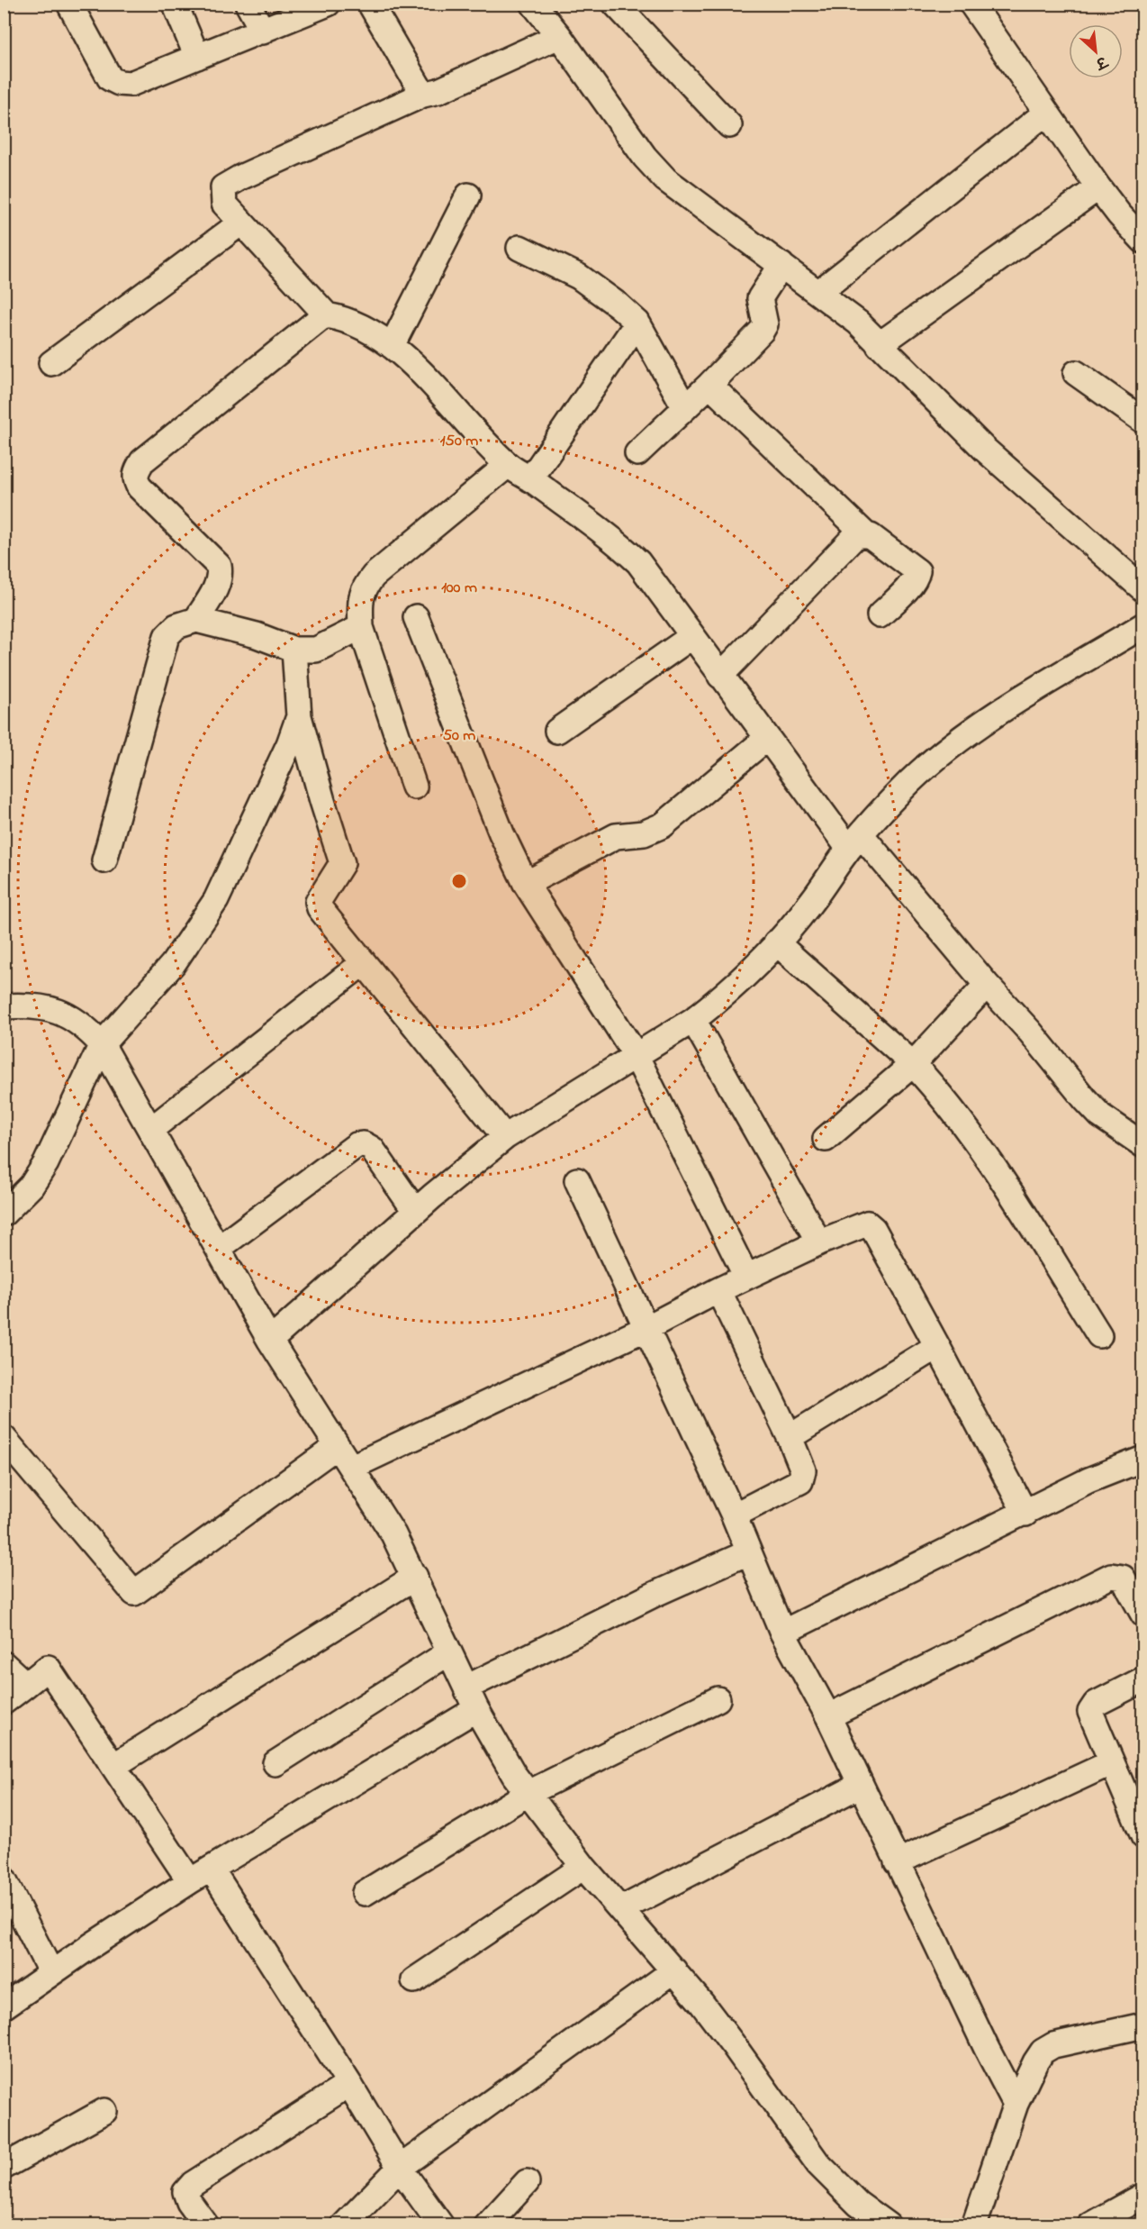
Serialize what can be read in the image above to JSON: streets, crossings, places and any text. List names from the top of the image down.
{
  "north": "bottom right",
  "rings": ["150 m", "100 m", "50 m"]
}
